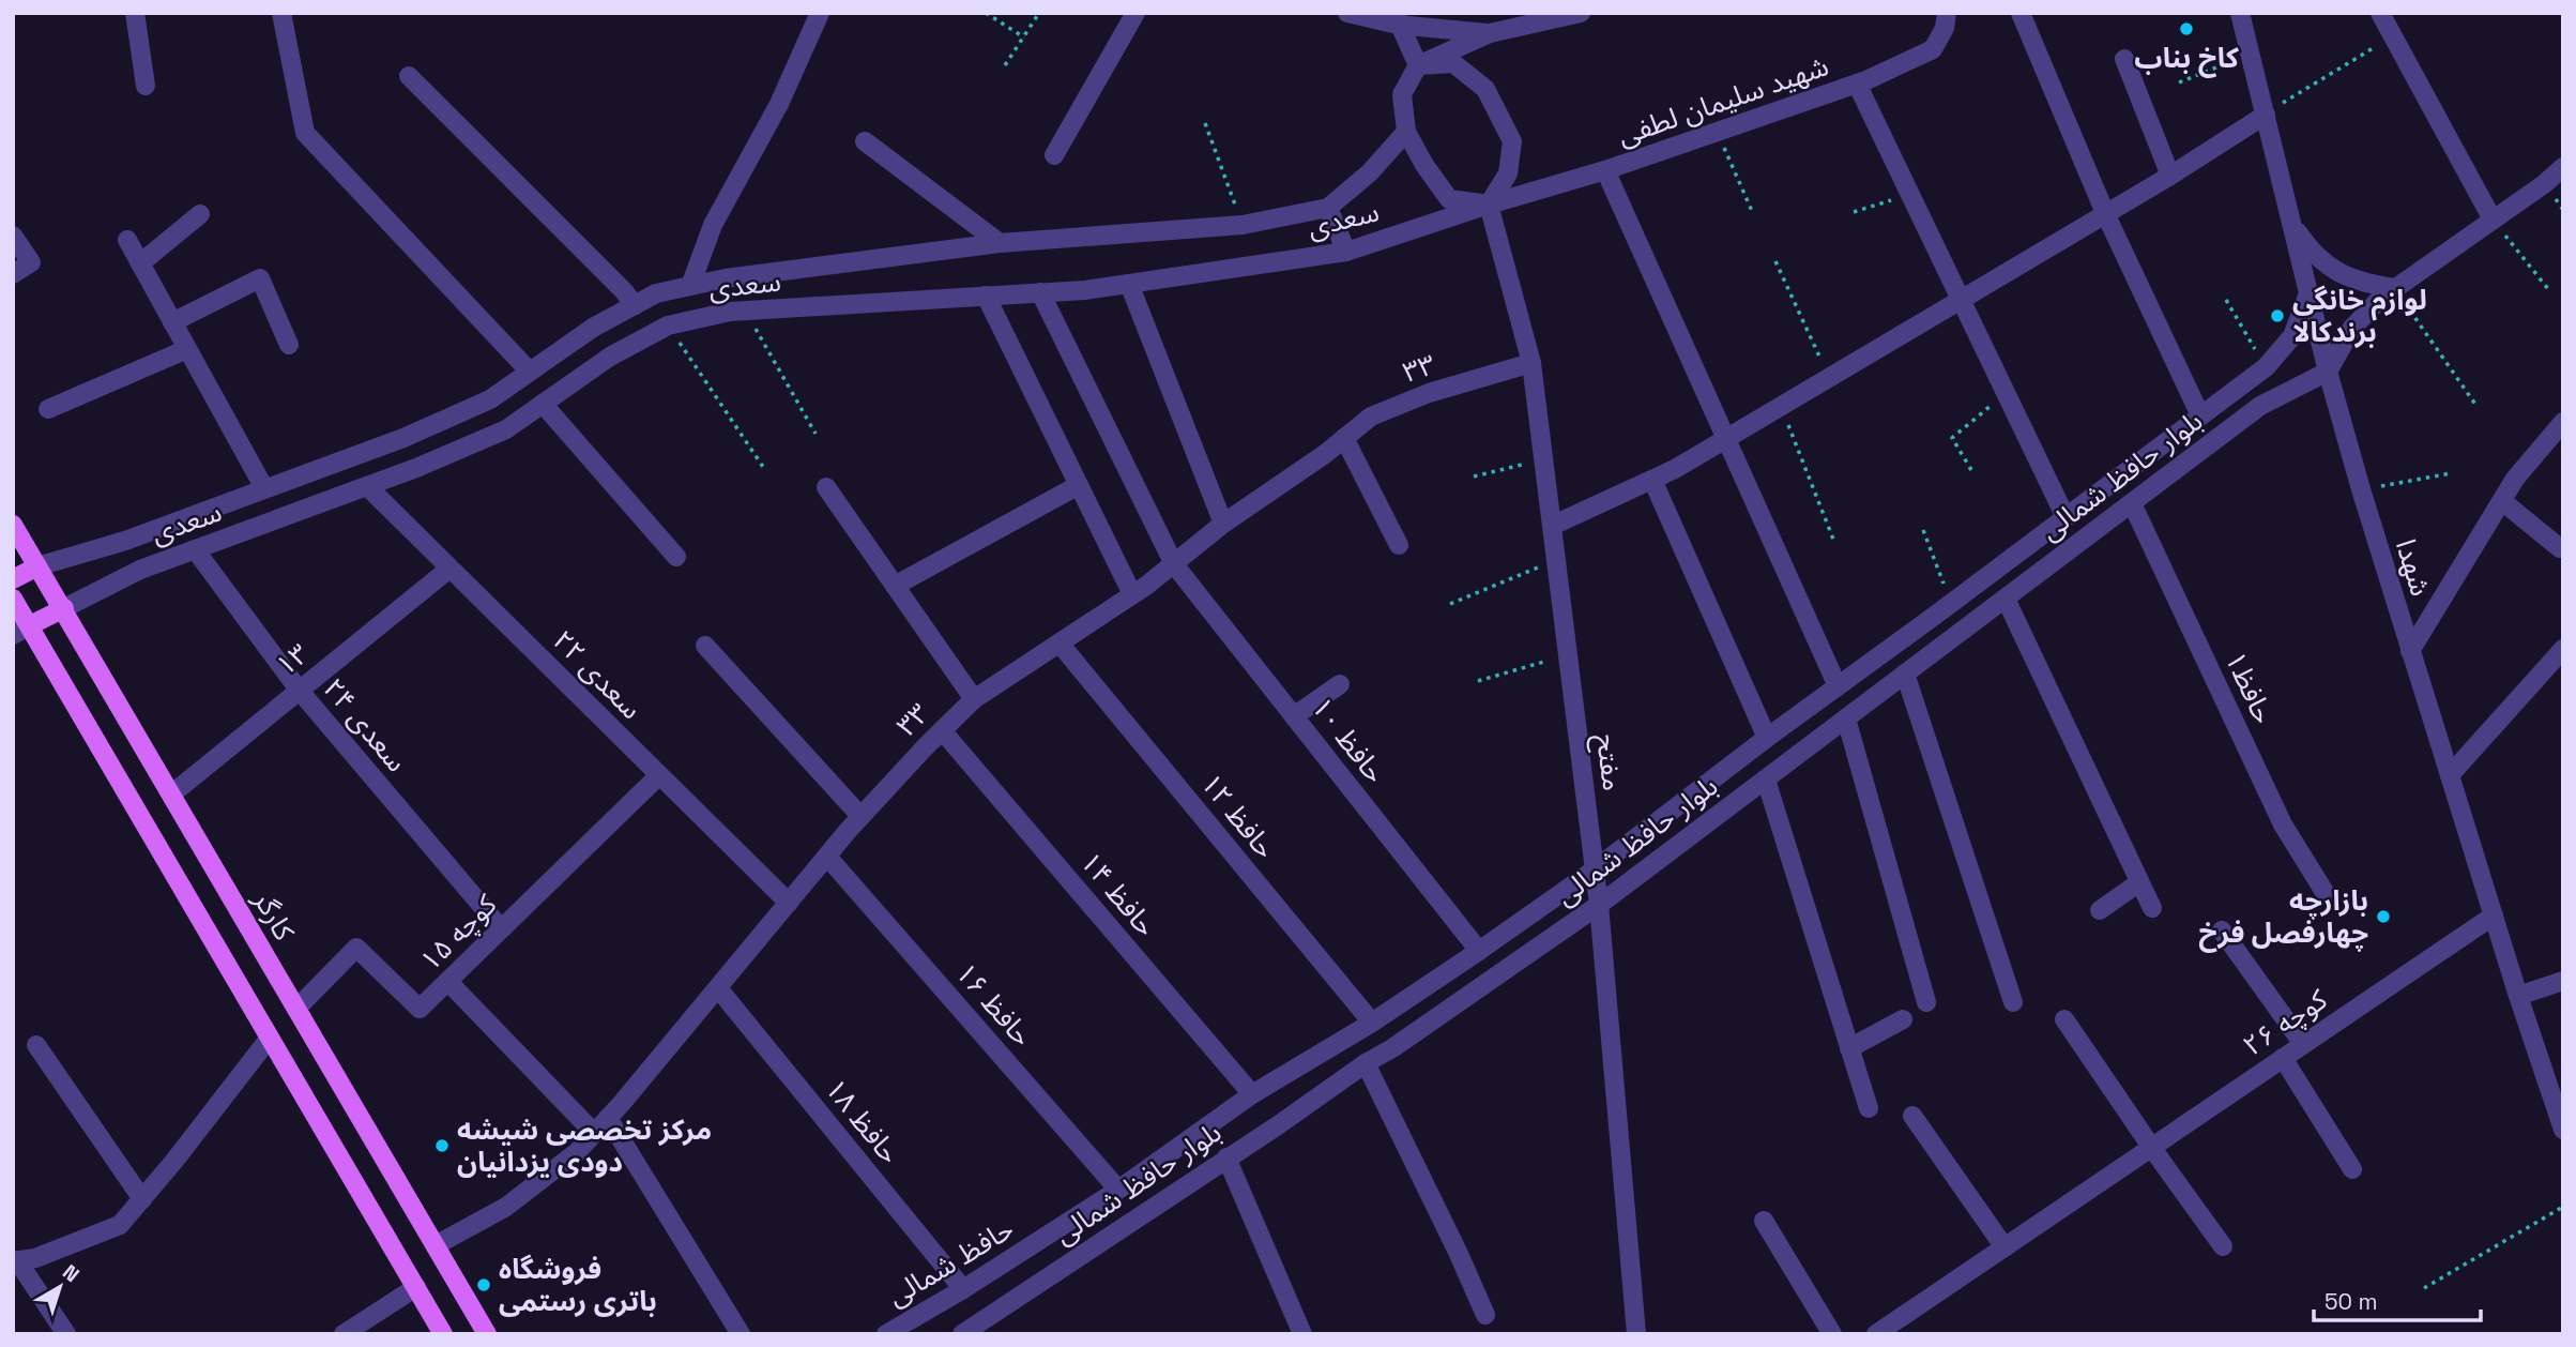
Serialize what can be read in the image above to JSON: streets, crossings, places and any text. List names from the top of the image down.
{
  "streets": {
    "main road": ["کارگر"],
    "street": [
      "شهید سلیمان لطفی",
      "سعدی",
      "۳۳",
      "بلوار حافظ شمالی",
      "شهدا",
      "۱۳",
      "سعدی ۲۲",
      "حافظ۱",
      "سعدی ۲۴",
      "حافظ ۱۰",
      "مفتح",
      "حافظ ۱۲",
      "حافظ ۱۴",
      "کوچه ۱۵",
      "حافظ ۱۶",
      "کوچه ۲۶",
      "حافظ ۱۸",
      "حافظ شمالی"
    ]
  },
  "crossings": [
    ["شهید سلیمان لطفی", "سعدی"],
    ["شهید سلیمان لطفی", "مفتح"],
    ["سعدی", "سعدی ۲۲"],
    ["سعدی", "سعدی ۲۴"],
    ["سعدی", "حافظ ۱۰"],
    ["سعدی", "مفتح"],
    ["سعدی", "کارگر"],
    ["۳۳", "سعدی ۲۲"],
    ["۳۳", "حافظ ۱۰"],
    ["۳۳", "مفتح"],
    ["۳۳", "حافظ ۱۲"],
    ["۳۳", "حافظ ۱۴"],
    ["۳۳", "کارگر"],
    ["۳۳", "حافظ ۱۶"],
    ["۳۳", "حافظ ۱۸"],
    ["بلوار حافظ شمالی", "شهدا"],
    ["بلوار حافظ شمالی", "حافظ۱"],
    ["بلوار حافظ شمالی", "حافظ ۱۰"],
    ["بلوار حافظ شمالی", "مفتح"],
    ["بلوار حافظ شمالی", "حافظ ۱۲"],
    ["بلوار حافظ شمالی", "حافظ ۱۴"],
    ["بلوار حافظ شمالی", "حافظ ۱۶"],
    ["بلوار حافظ شمالی", "حافظ شمالی"],
    ["شهدا", "کوچه ۲۶"],
    ["۱۳", "سعدی ۲۲"],
    ["۱۳", "سعدی ۲۴"],
    ["۱۳", "کارگر"],
    ["سعدی ۲۲", "کوچه ۱۵"],
    ["سعدی ۲۴", "کوچه ۱۵"],
    ["کارگر", "کوچه ۱۵"],
    ["حافظ ۱۶", "حافظ شمالی"],
    ["حافظ ۱۸", "حافظ شمالی"]
  ],
  "places": [
    "کاخ بناب",
    "لوازم خانگی برندکالا",
    "بازارچه چهارفصل فرخ",
    "مرکز تخصصی شیشه دودی یزدانیان",
    "فروشگاه باتری رستمی"
  ],
  "scale_bar": "50 m",
  "north": "top right"
}
